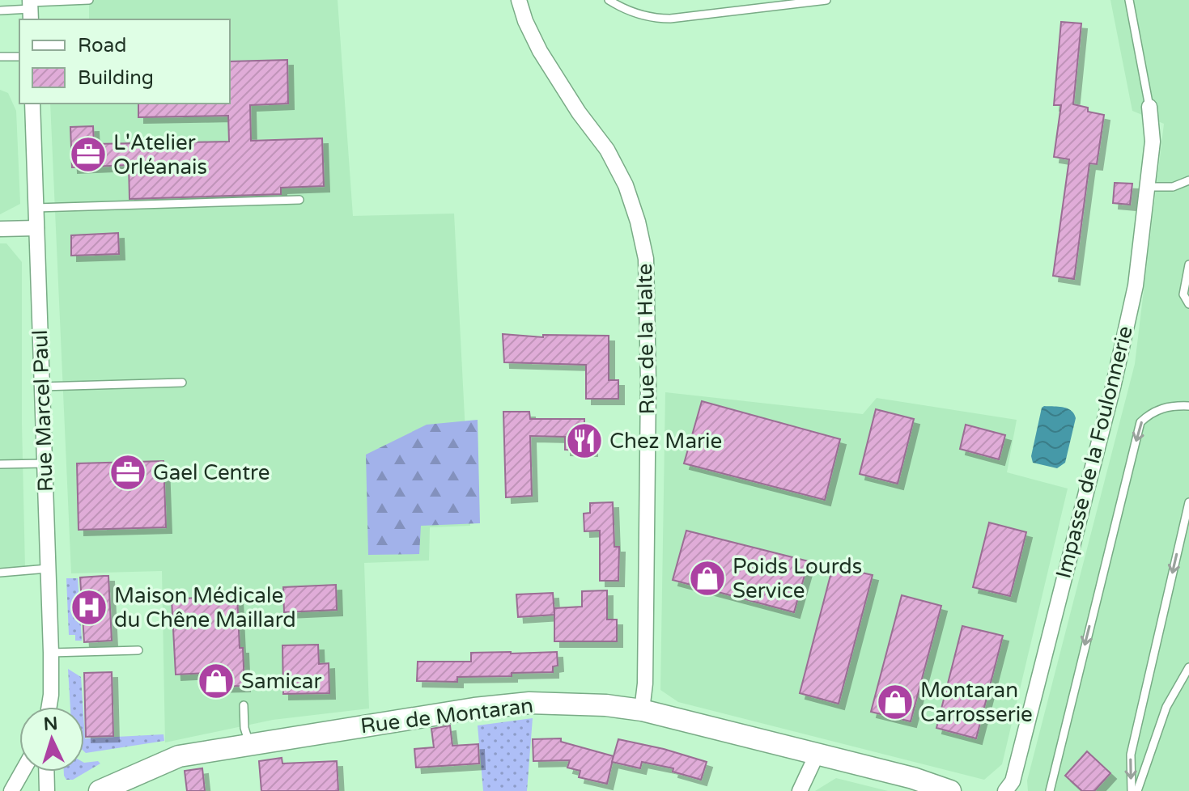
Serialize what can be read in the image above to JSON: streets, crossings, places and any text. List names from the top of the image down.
{
  "streets": {
    "street": [
      "Rue de la Halte",
      "Rue Marcel Paul",
      "Impasse de la Foulonnerie",
      "Rue de Montaran"
    ]
  },
  "crossings": [
    ["Rue de la Halte", "Rue de Montaran"]
  ],
  "places": {
    "office": ["L'Atelier Orléanais", "Gael Centre"],
    "restaurant": ["Chez Marie"],
    "shop": ["Poids Lourds Service", "Samicar", "Montaran Carrosserie"],
    "hospital": ["Maison Médicale du Chêne Maillard"]
  },
  "legend": ["Road", "Building"],
  "north": "top"
}
